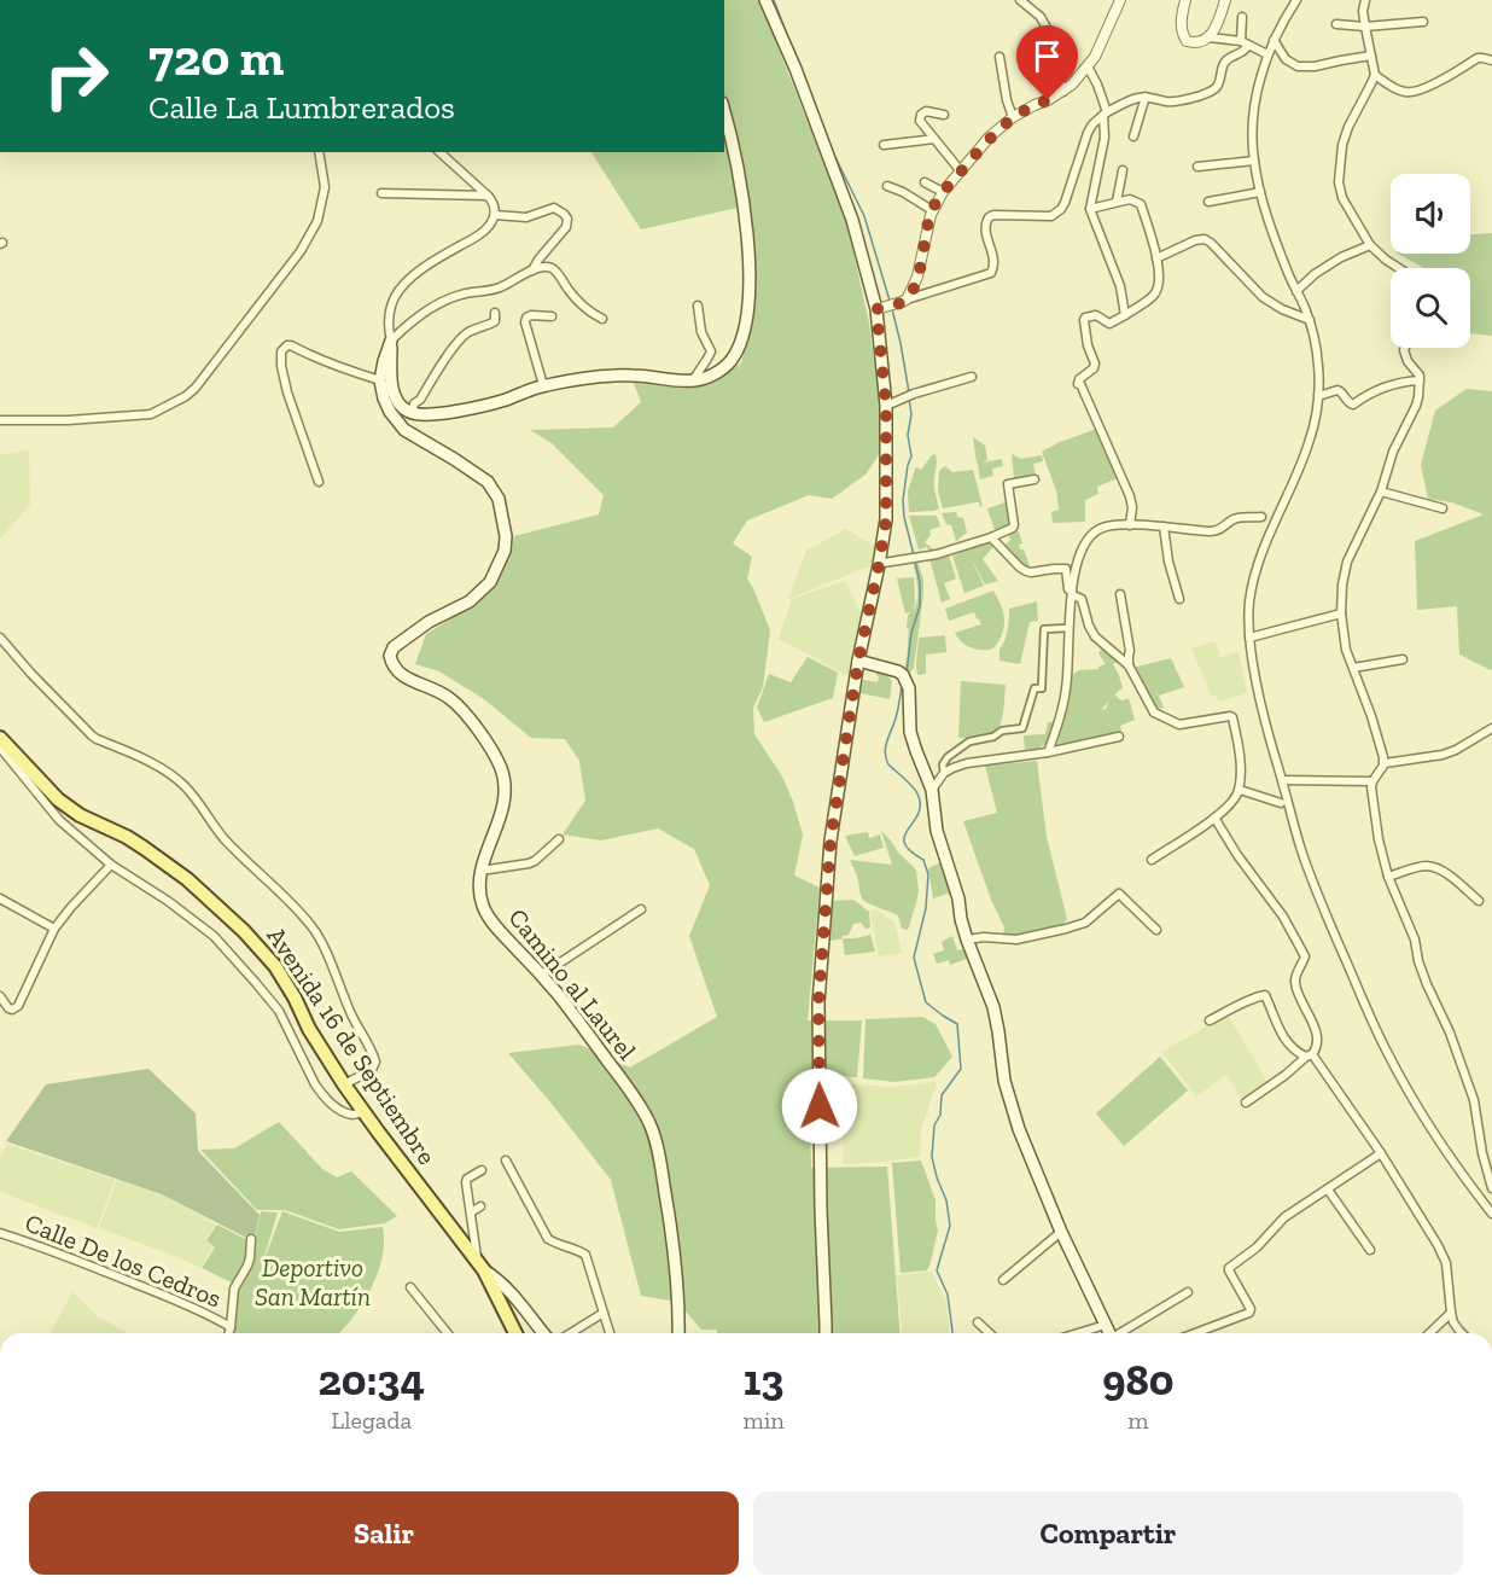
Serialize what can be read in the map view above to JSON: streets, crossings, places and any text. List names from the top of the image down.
{
  "streets": {
    "main road": ["Camino al Laurel", "Avenida 16 de Septiembre"],
    "street": ["Calle De los Cedros"]
  },
  "parks": ["Deportivo San Martín"],
  "page": {
    "turn": ["720 m", "Calle La Lumbrerados"],
    "eta": [
      "20:34",
      "Llegada",
      "13",
      "min",
      "980",
      "m"
    ],
    "buttons": ["Salir", "Compartir"]
  }
}
